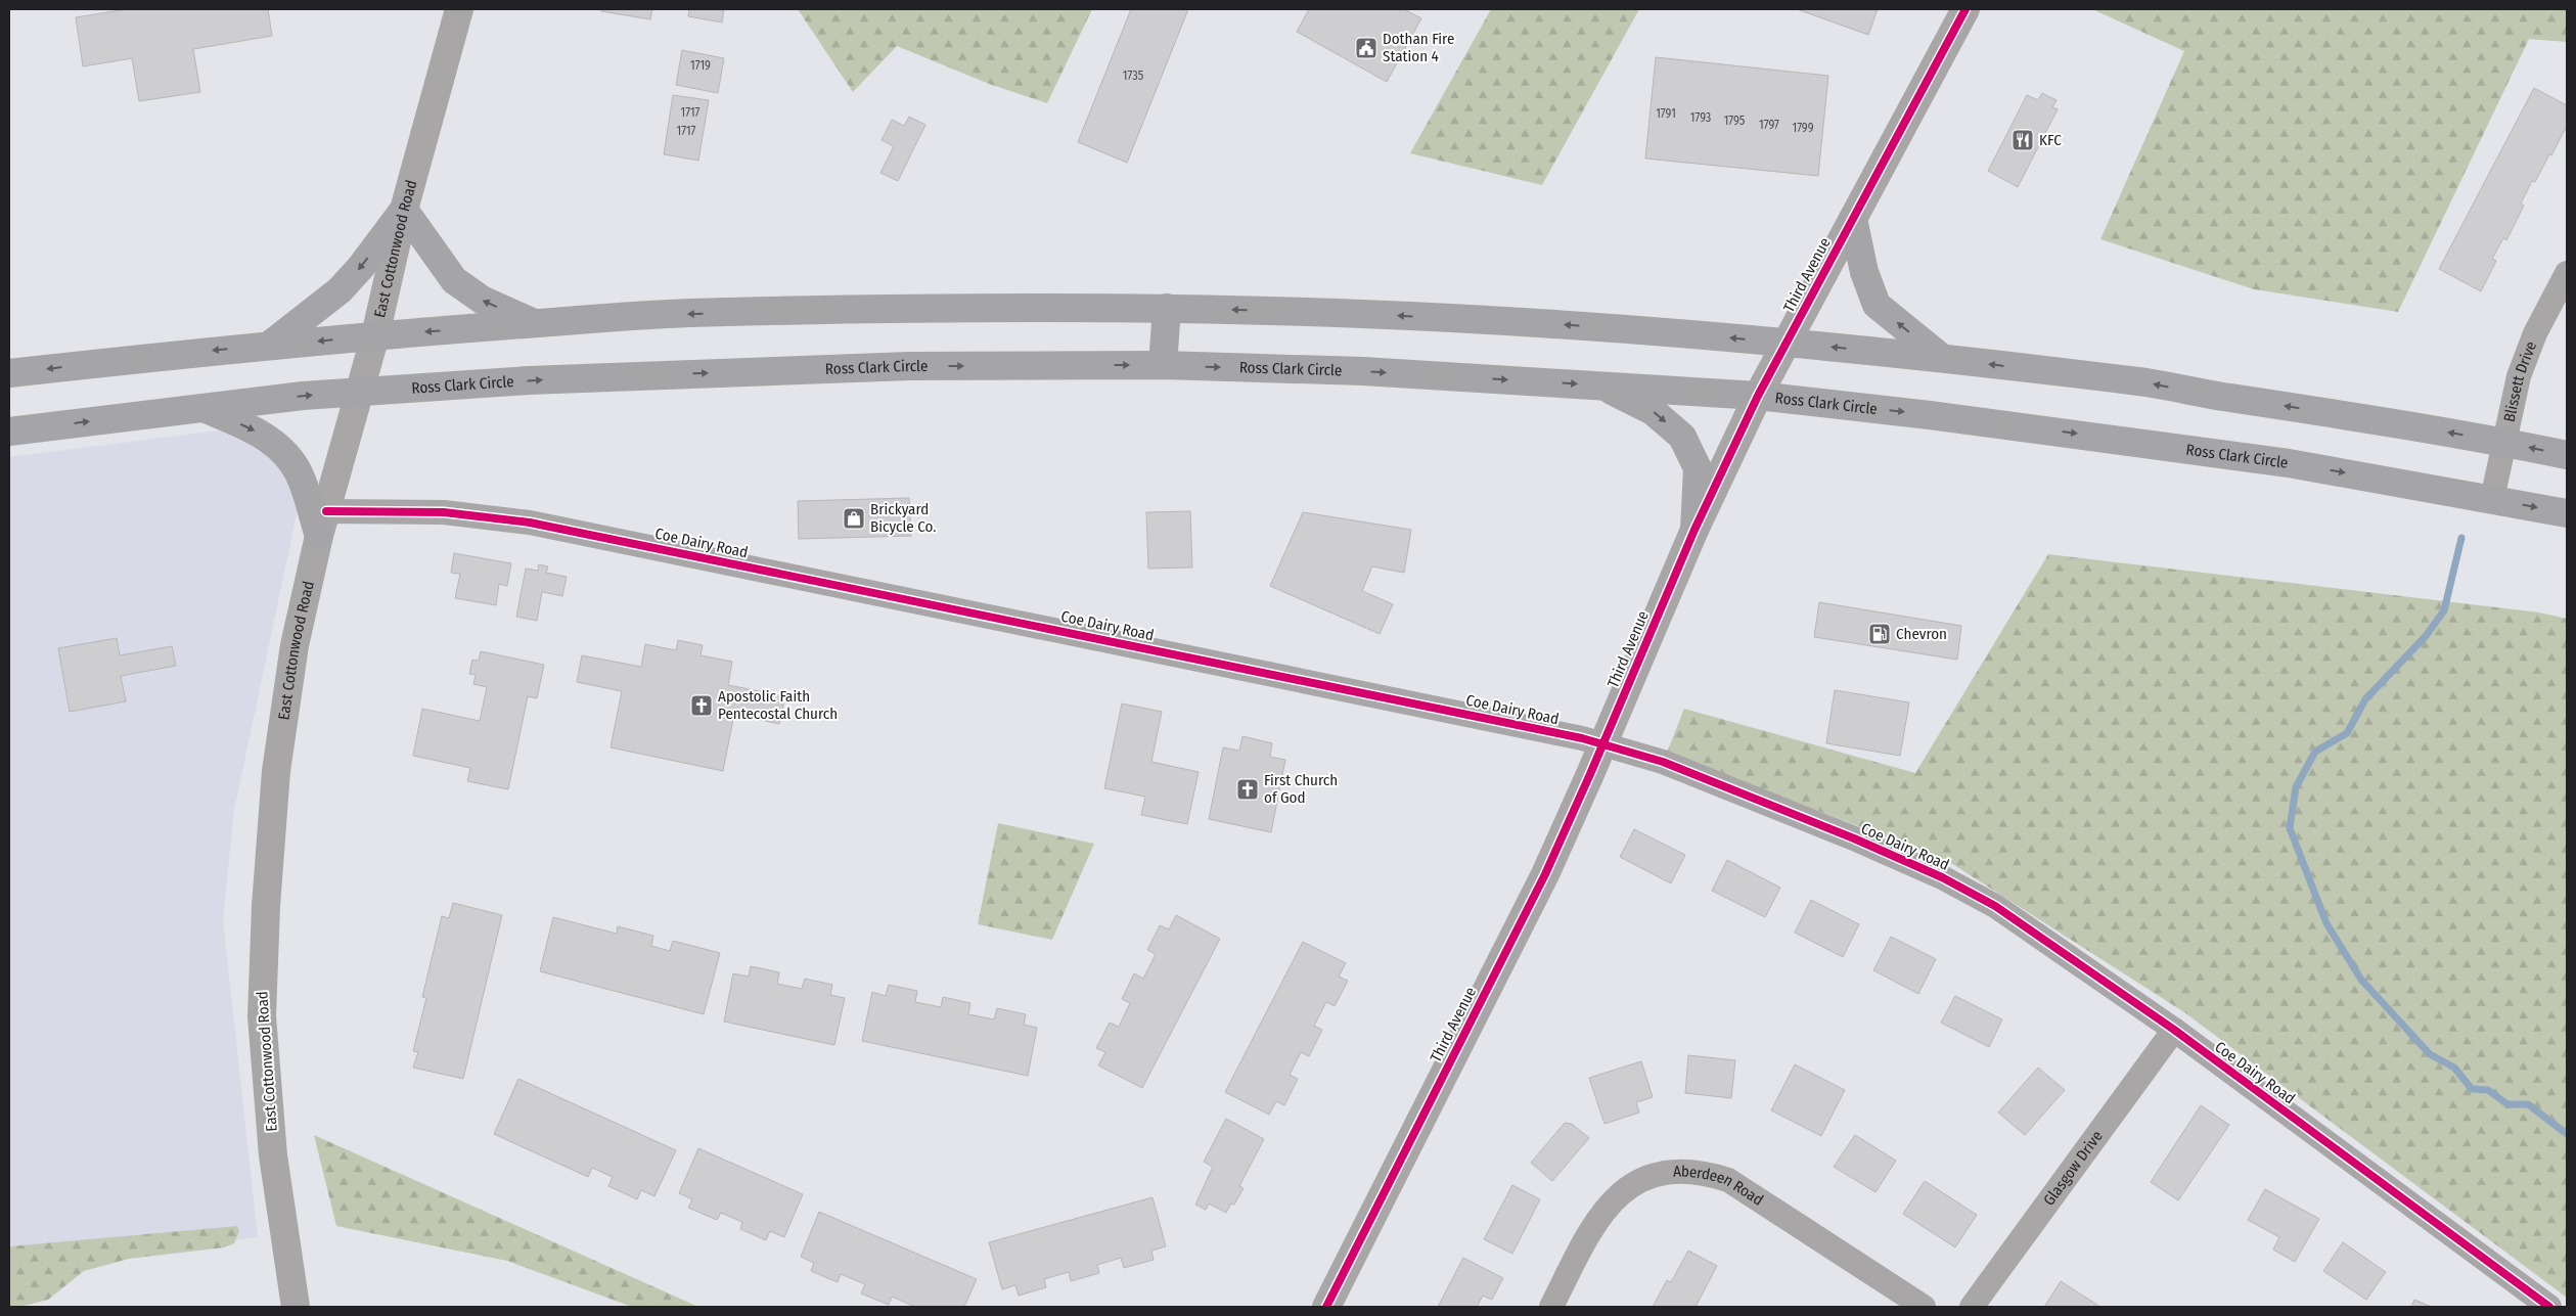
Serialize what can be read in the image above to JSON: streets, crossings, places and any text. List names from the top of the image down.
{
  "streets": {
    "highway": ["Ross Clark Circle"],
    "street": [
      "East Cottonwood Road",
      "Third Avenue",
      "Blissett Drive",
      "Coe Dairy Road",
      "Glasgow Drive",
      "Aberdeen Road"
    ]
  },
  "crossings": [
    ["East Cottonwood Road", "Ross Clark Circle"],
    ["East Cottonwood Road", "Coe Dairy Road"],
    ["Third Avenue", "Ross Clark Circle"],
    ["Third Avenue", "Coe Dairy Road"],
    ["Ross Clark Circle", "Blissett Drive"],
    ["Coe Dairy Road", "Glasgow Drive"]
  ],
  "places": {
    "public building": ["Dothan Fire Station 4"],
    "restaurant": ["KFC"],
    "shop": ["Brickyard Bicycle Co."],
    "fuel station": ["Chevron"],
    "church": ["Apostolic Faith Pentecostal Church", "First Church of God"]
  },
  "house_numbers": [
    "1719",
    "1735",
    "1717",
    "1791",
    "1793",
    "1795",
    "1797",
    "1799",
    "1717"
  ]
}
